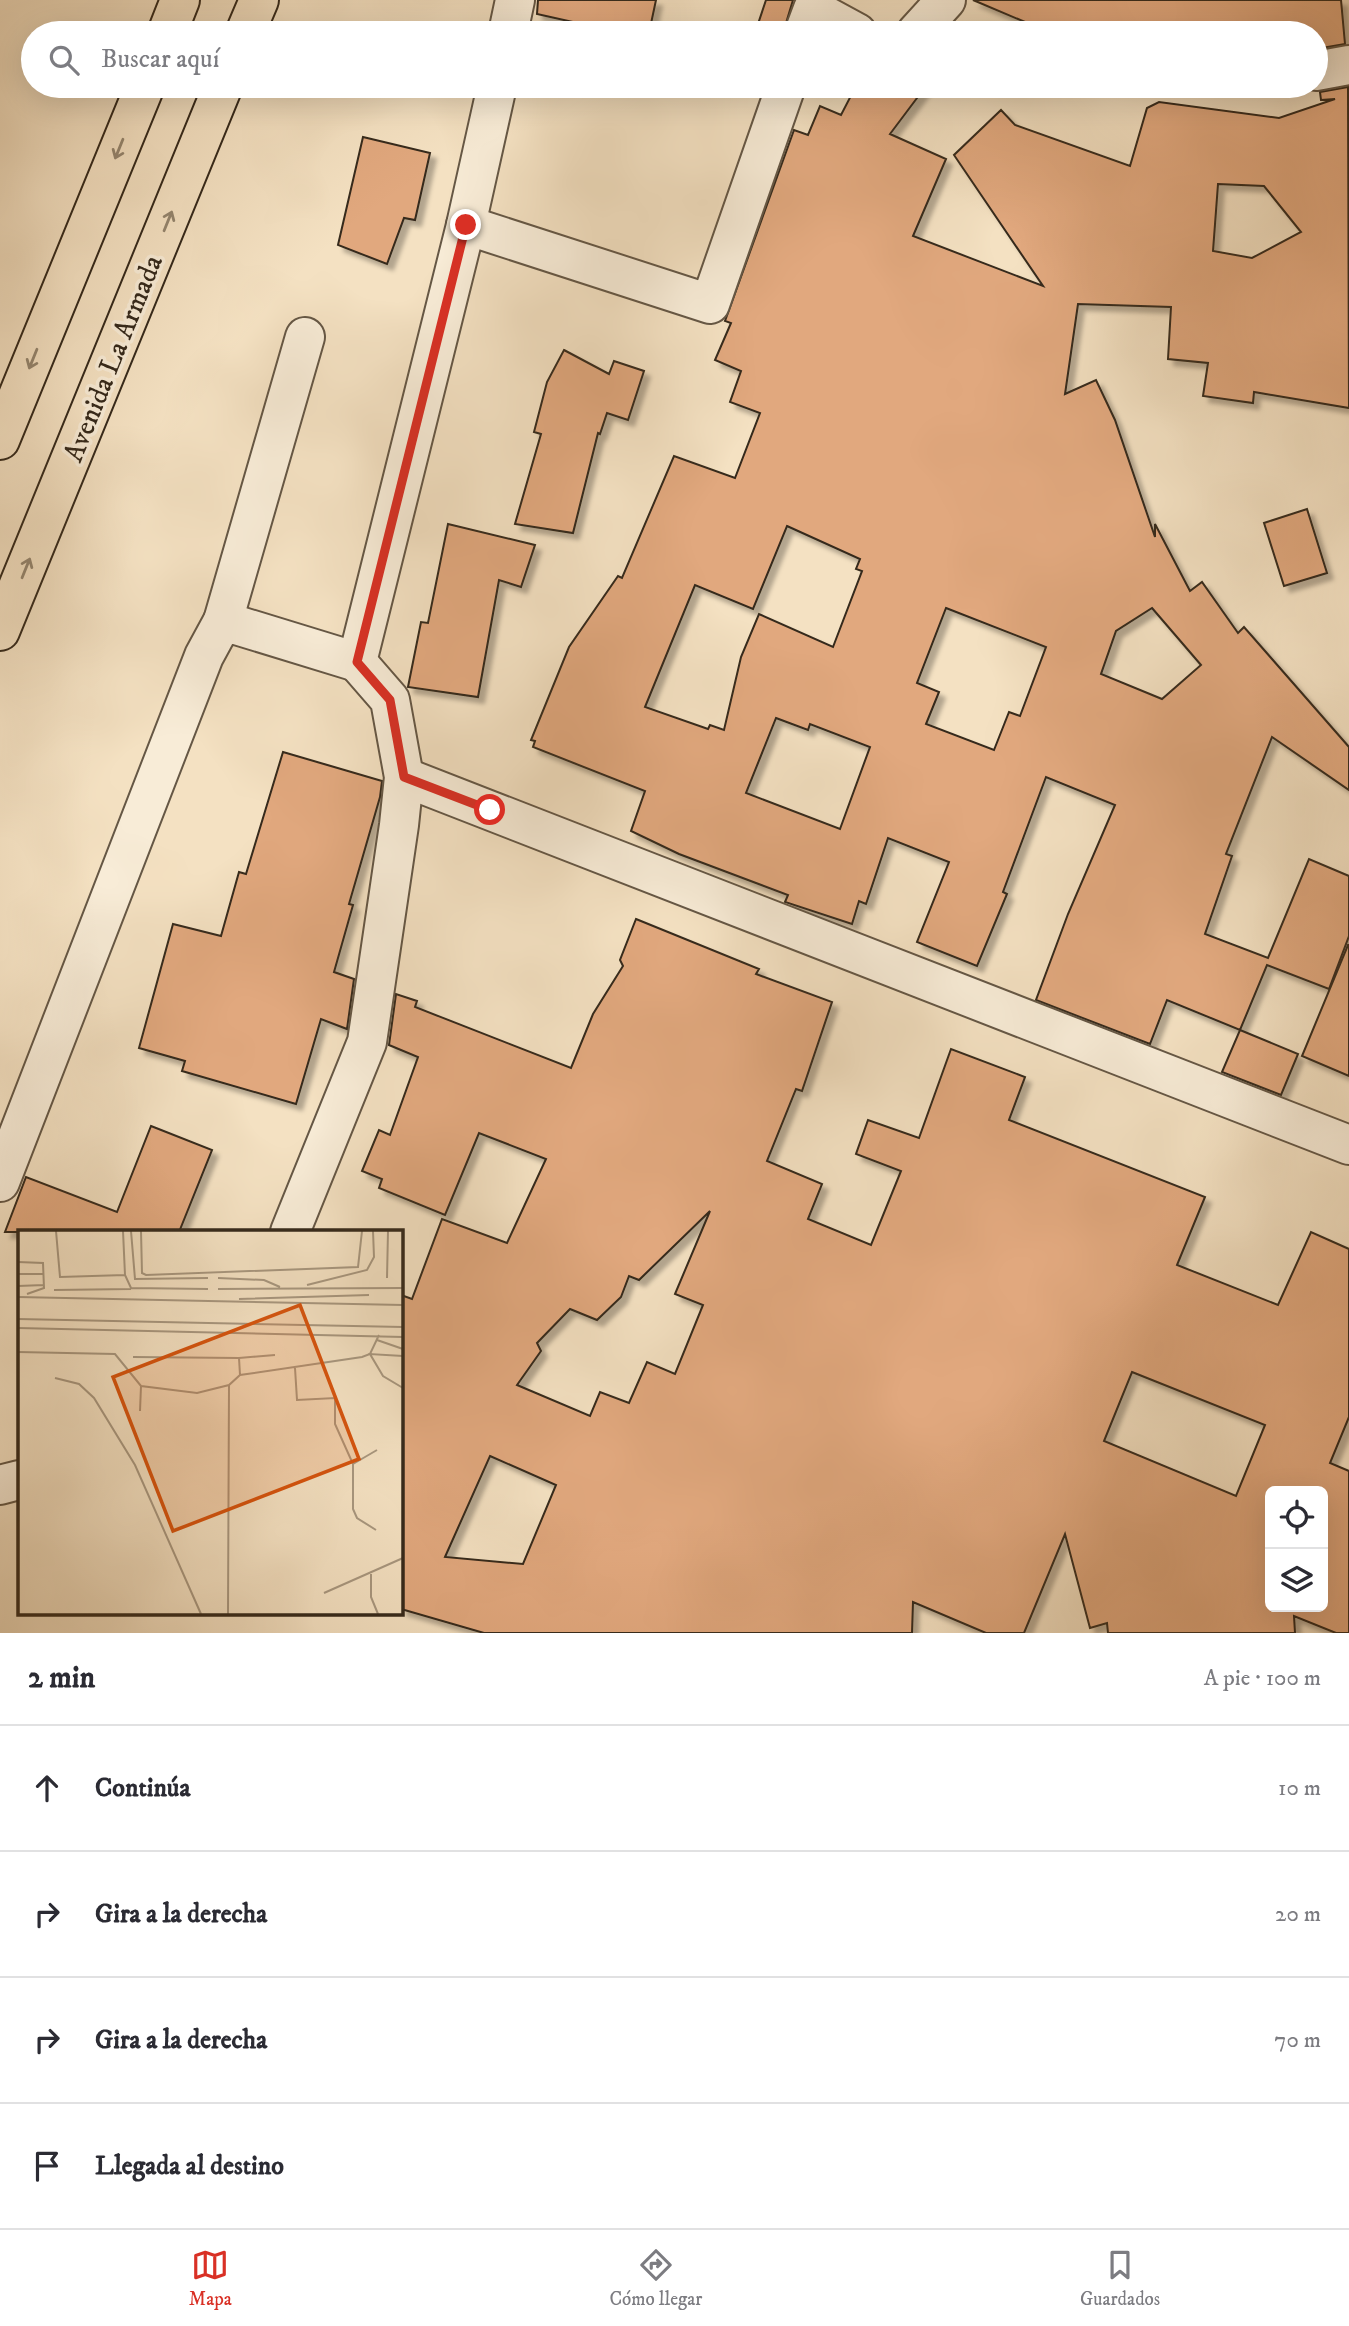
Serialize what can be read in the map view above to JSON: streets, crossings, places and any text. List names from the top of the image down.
{
  "streets": {
    "main road": ["Avenida La Armada"]
  },
  "page": {
    "search": "Buscar aquí",
    "heading": ["2 min", "A pie · 100 m"],
    "list": [
      ["Continúa", "10 m"],
      ["Gira a la derecha", "20 m"],
      ["Gira a la derecha", "70 m"],
      "Llegada al destino"
    ],
    "nav": ["Mapa", "Cómo llegar", "Guardados"]
  }
}
